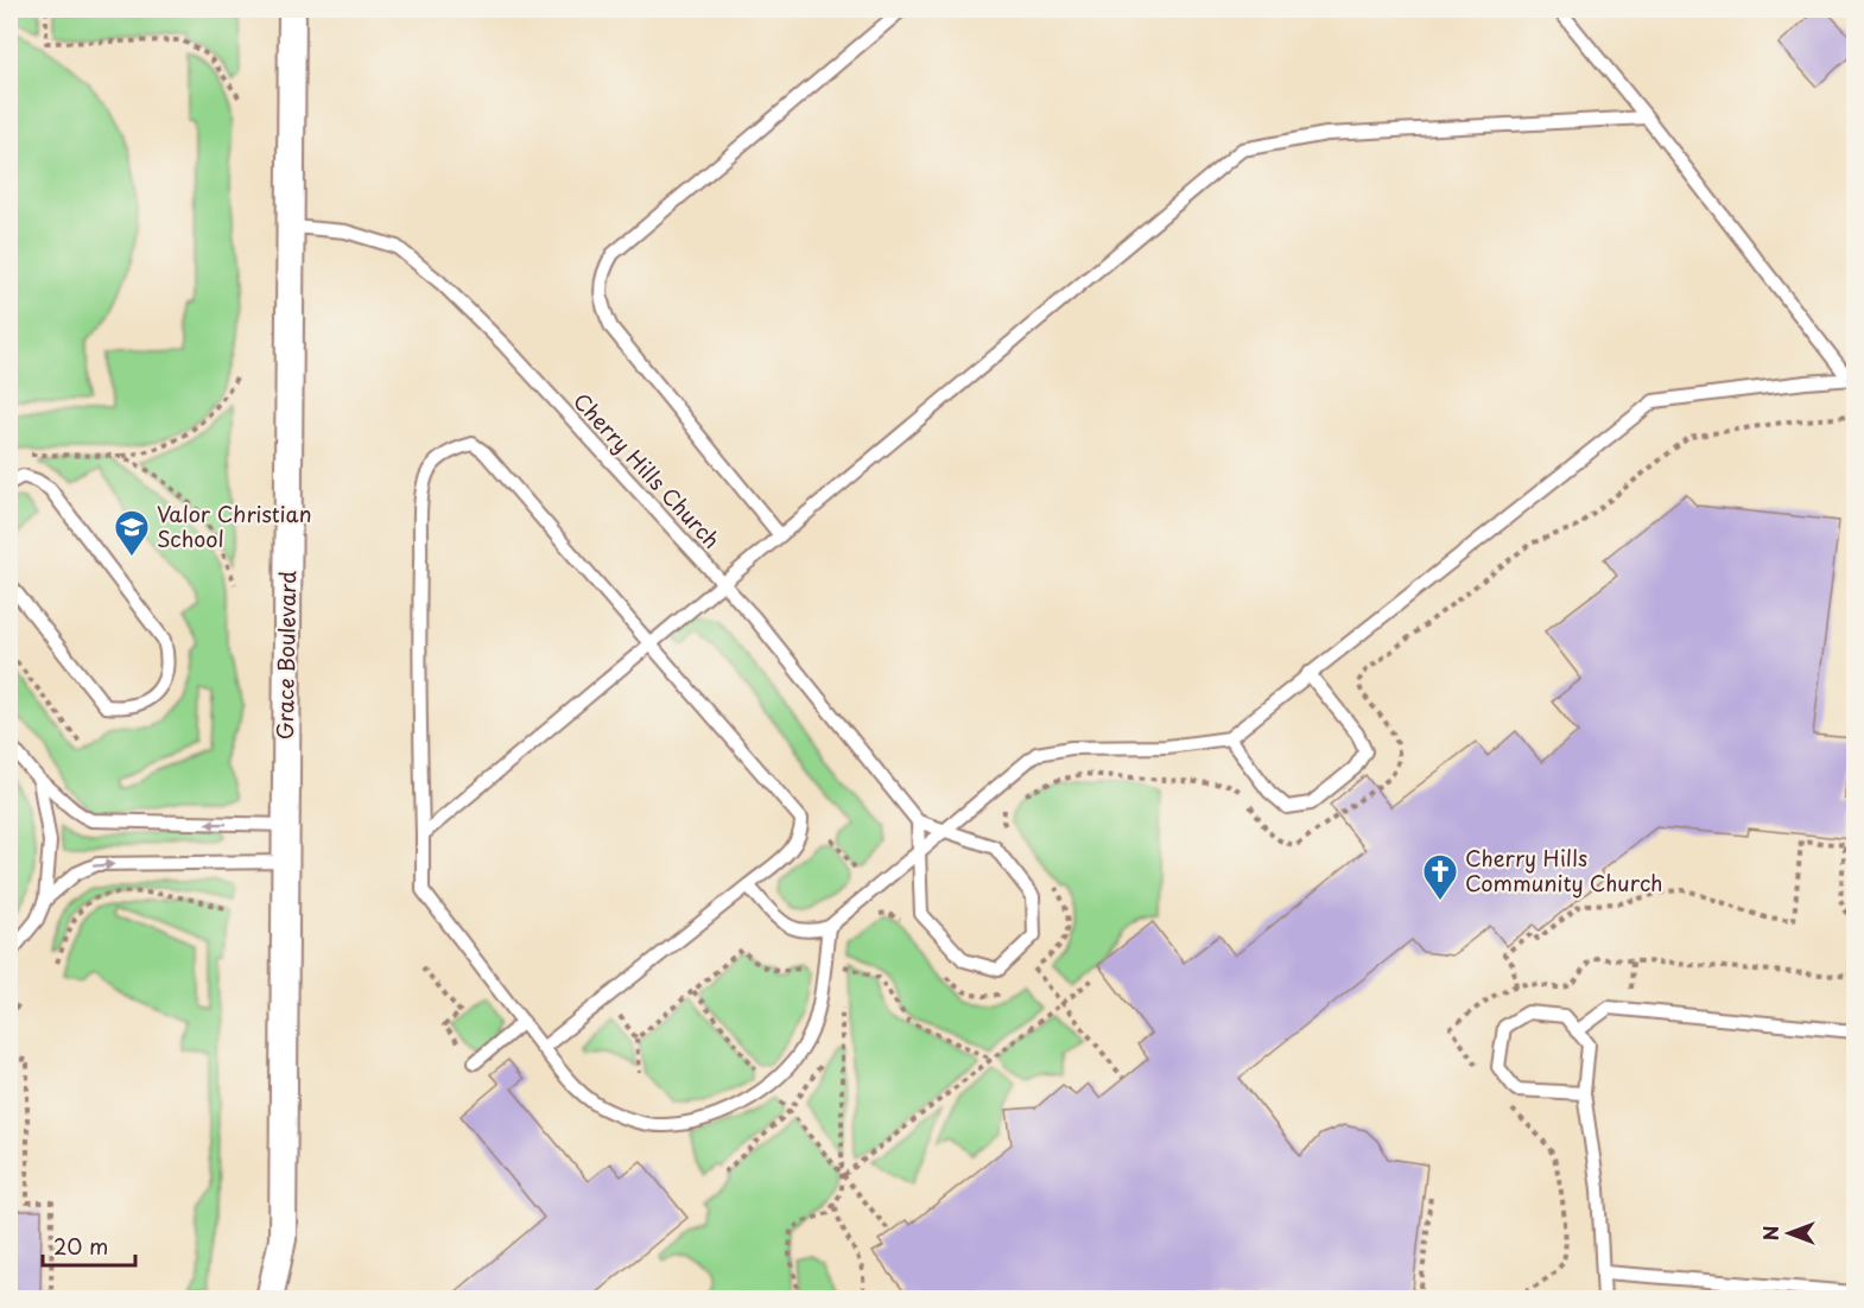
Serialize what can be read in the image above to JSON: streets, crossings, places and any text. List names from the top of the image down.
{
  "streets": {
    "street": ["Grace Boulevard"],
    "lane": ["Cherry Hills Church"]
  },
  "crossings": [
    ["Cherry Hills Church", "Grace Boulevard"]
  ],
  "places": {
    "school or university": ["Valor Christian School"],
    "church": ["Cherry Hills Community Church"]
  },
  "scale_bar": "20 m",
  "north": "left"
}
